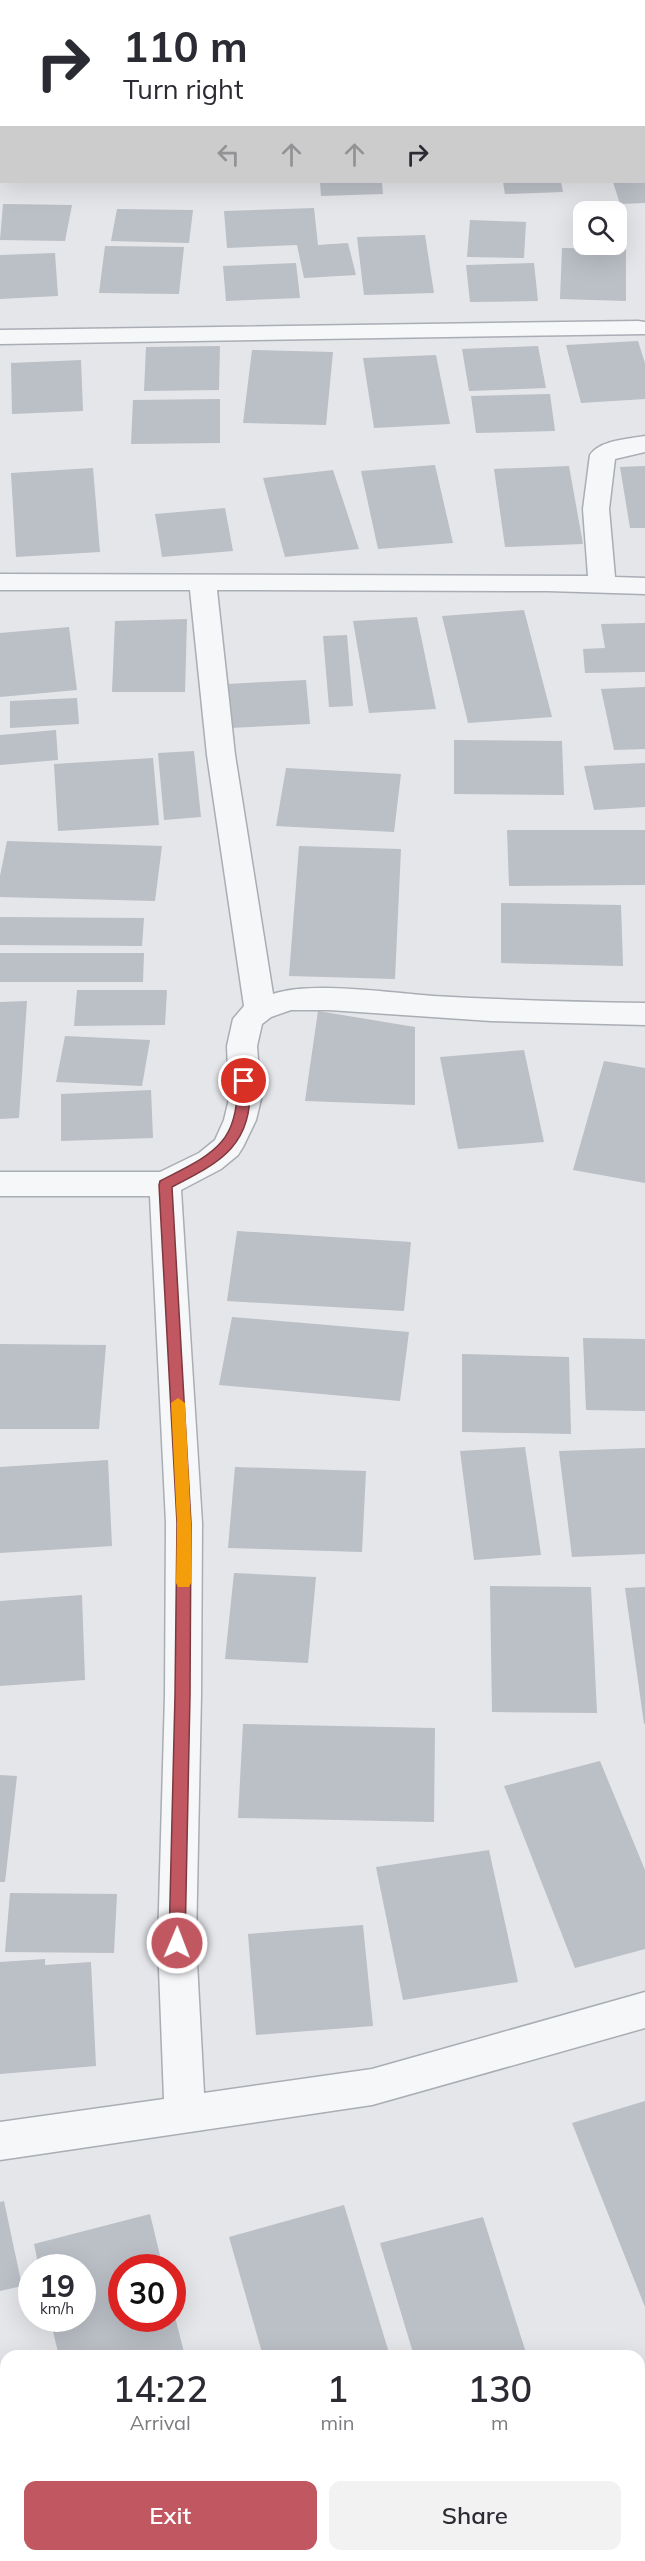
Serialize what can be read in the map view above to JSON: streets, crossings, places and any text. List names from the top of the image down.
{
  "page": {
    "turn": ["110 m", "Turn right"],
    "speed": "19 km/h",
    "limit": "30",
    "eta": [
      "14:22",
      "Arrival",
      "1",
      "min",
      "130",
      "m"
    ],
    "buttons": ["Exit", "Share"]
  }
}
